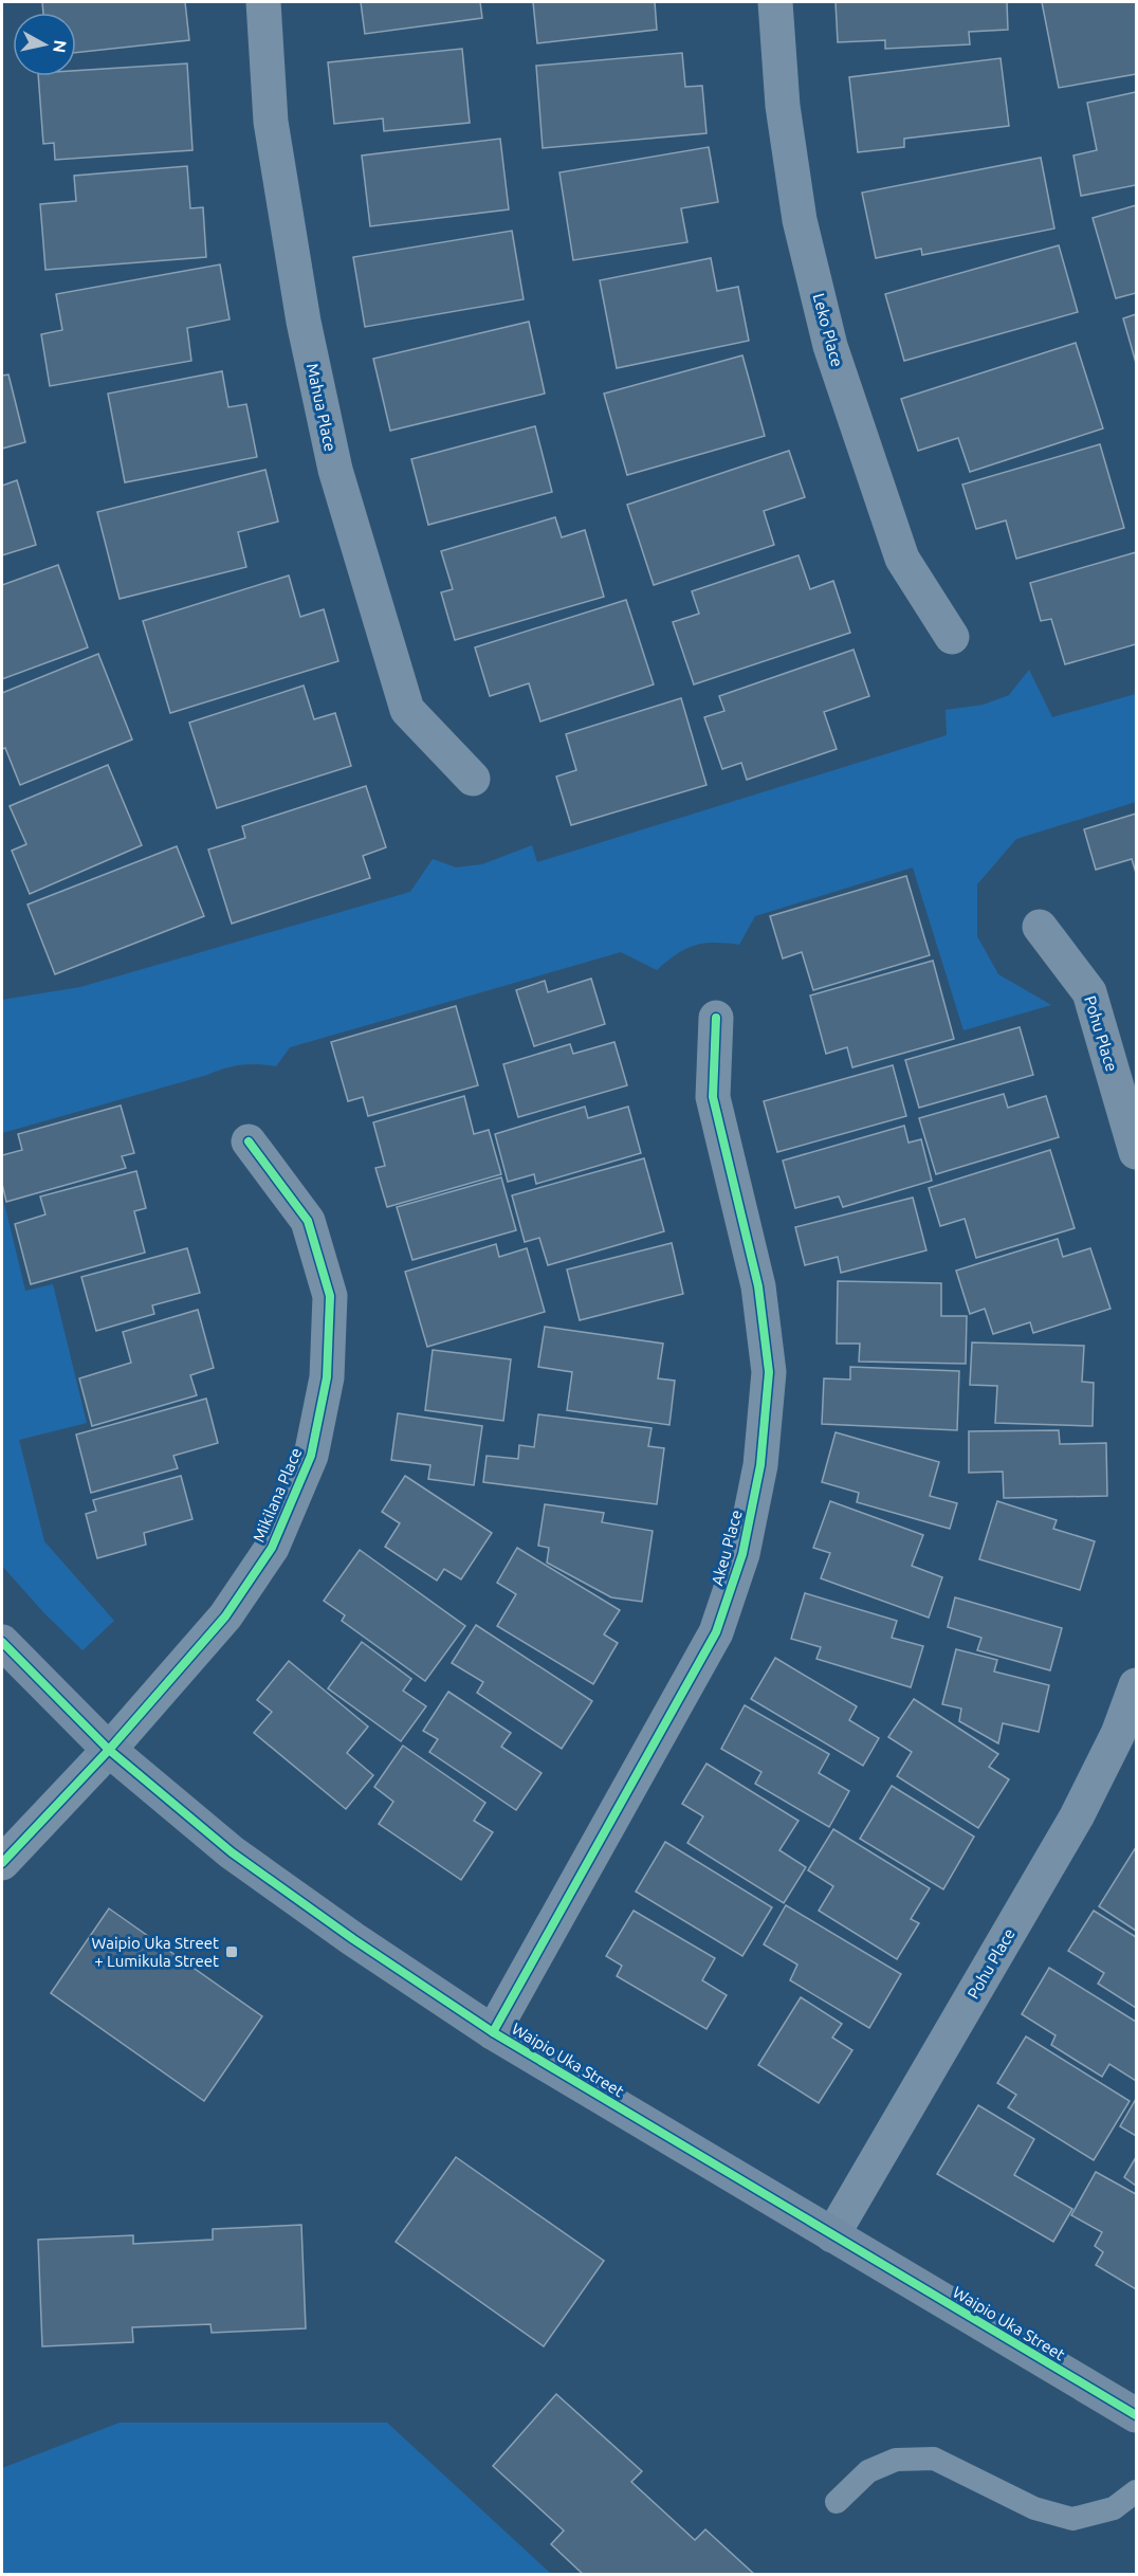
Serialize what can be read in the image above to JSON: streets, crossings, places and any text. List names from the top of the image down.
{
  "streets": {
    "street": [
      "Leko Place",
      "Mahua Place",
      "Pohu Place",
      "Mikilana Place",
      "Akeu Place",
      "Waipio Uka Street"
    ]
  },
  "crossings": [
    ["Pohu Place", "Waipio Uka Street"],
    ["Mikilana Place", "Waipio Uka Street"],
    ["Akeu Place", "Waipio Uka Street"]
  ],
  "places": {
    "transit": ["Waipio Uka Street + Lumikula Street"]
  },
  "north": "right"
}
